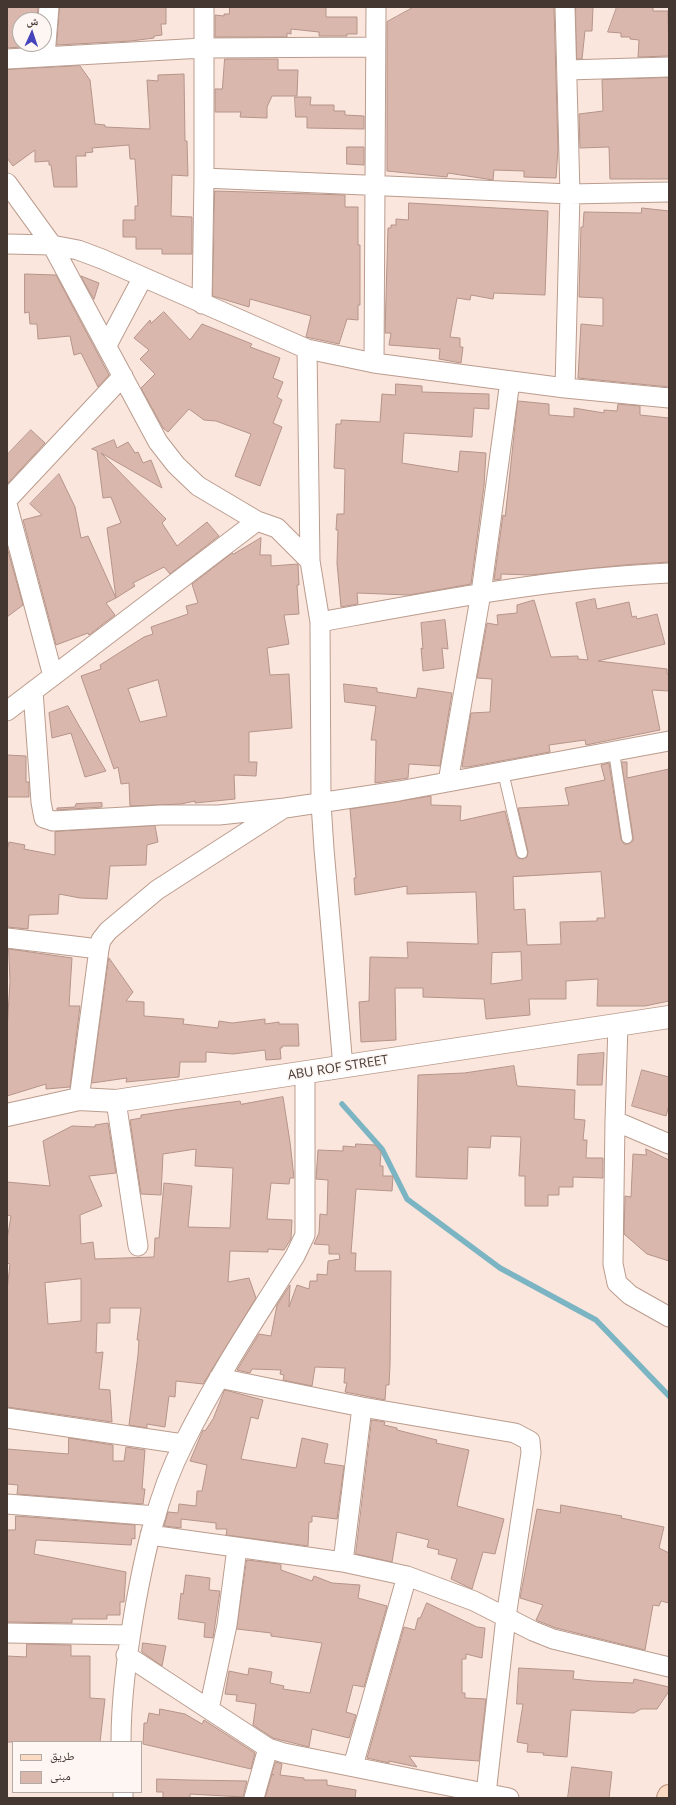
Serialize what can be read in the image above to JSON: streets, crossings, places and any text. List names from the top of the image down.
{
  "streets": {
    "street": ["ABU ROF STREET"]
  },
  "legend": ["طريق", "مبنى"],
  "north": "top"
}
